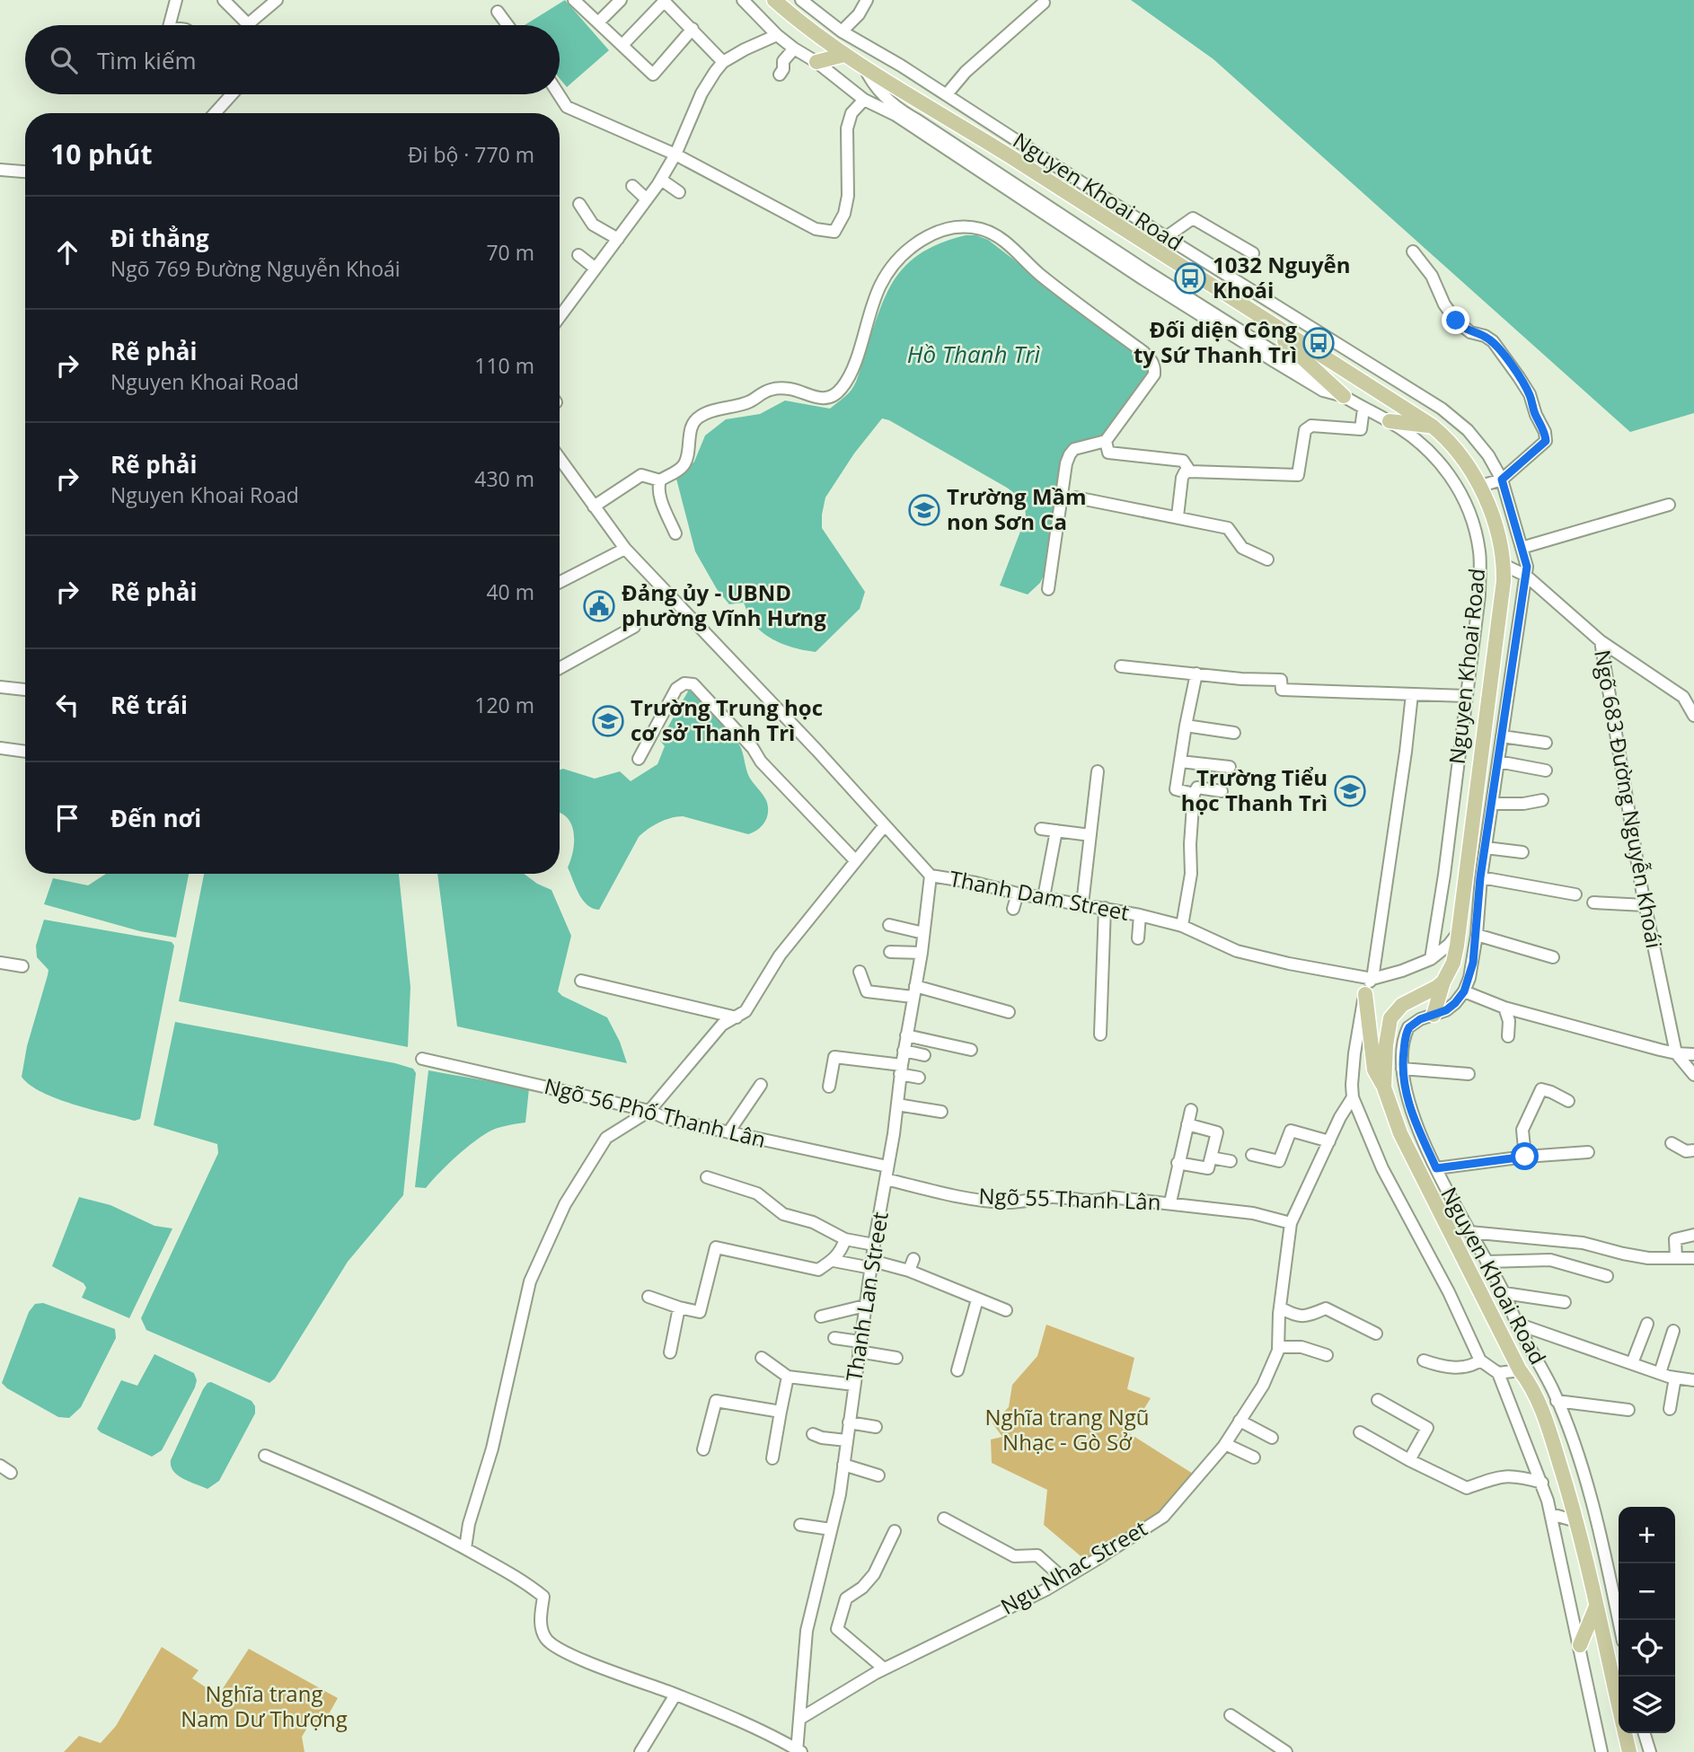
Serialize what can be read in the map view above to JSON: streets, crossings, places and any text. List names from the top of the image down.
{
  "streets": {
    "main road": ["Nguyen Khoai Road"],
    "street": [
      "Ngõ 683 Đường Nguyễn Khoái",
      "Thanh Dam Street",
      "Ngõ 56 Phố Thanh Lân",
      "Ngõ 55 Thanh Lân",
      "Thanh Lan Street",
      "Ngu Nhac Street"
    ]
  },
  "crossings": [
    ["Nguyen Khoai Road", "Ngõ 683 Đường Nguyễn Khoái"],
    ["Nguyen Khoai Road", "Thanh Dam Street"],
    ["Thanh Dam Street", "Thanh Lan Street"],
    ["Ngõ 56 Phố Thanh Lân", "Ngõ 55 Thanh Lân"],
    ["Ngõ 56 Phố Thanh Lân", "Thanh Lan Street"],
    ["Ngõ 55 Thanh Lân", "Thanh Lan Street"],
    ["Ngõ 55 Thanh Lân", "Ngu Nhac Street"],
    ["Thanh Lan Street", "Ngu Nhac Street"]
  ],
  "water": ["Hồ Thanh Trì"],
  "parks": ["Nghĩa trang Ngũ Nhạc - Gò Sở", "Nghĩa trang Nam Dư Thượng"],
  "places": {
    "bus stop": ["1032 Nguyễn Khoái", "Đối diện Công ty Sứ Thanh Trì"],
    "school or university": ["Trường Mầm non Sơn Ca", "Trường Trung học cơ sở Thanh Trì", "Trường Tiểu học Thanh Trì"],
    "public building": ["Đảng ủy - UBND phường Vĩnh Hưng"]
  },
  "page": {
    "search": "Tìm kiếm",
    "heading": ["10 phút", "Đi bộ · 770 m"],
    "list": [
      ["Đi thẳng", "Ngõ 769 Đường Nguyễn Khoái", "70 m"],
      ["Rẽ phải", "Nguyen Khoai Road", "110 m"],
      ["Rẽ phải", "Nguyen Khoai Road", "430 m"],
      ["Rẽ phải", "40 m"],
      ["Rẽ trái", "120 m"],
      "Đến nơi"
    ],
    "map_buttons": ["+", "−"]
  }
}
